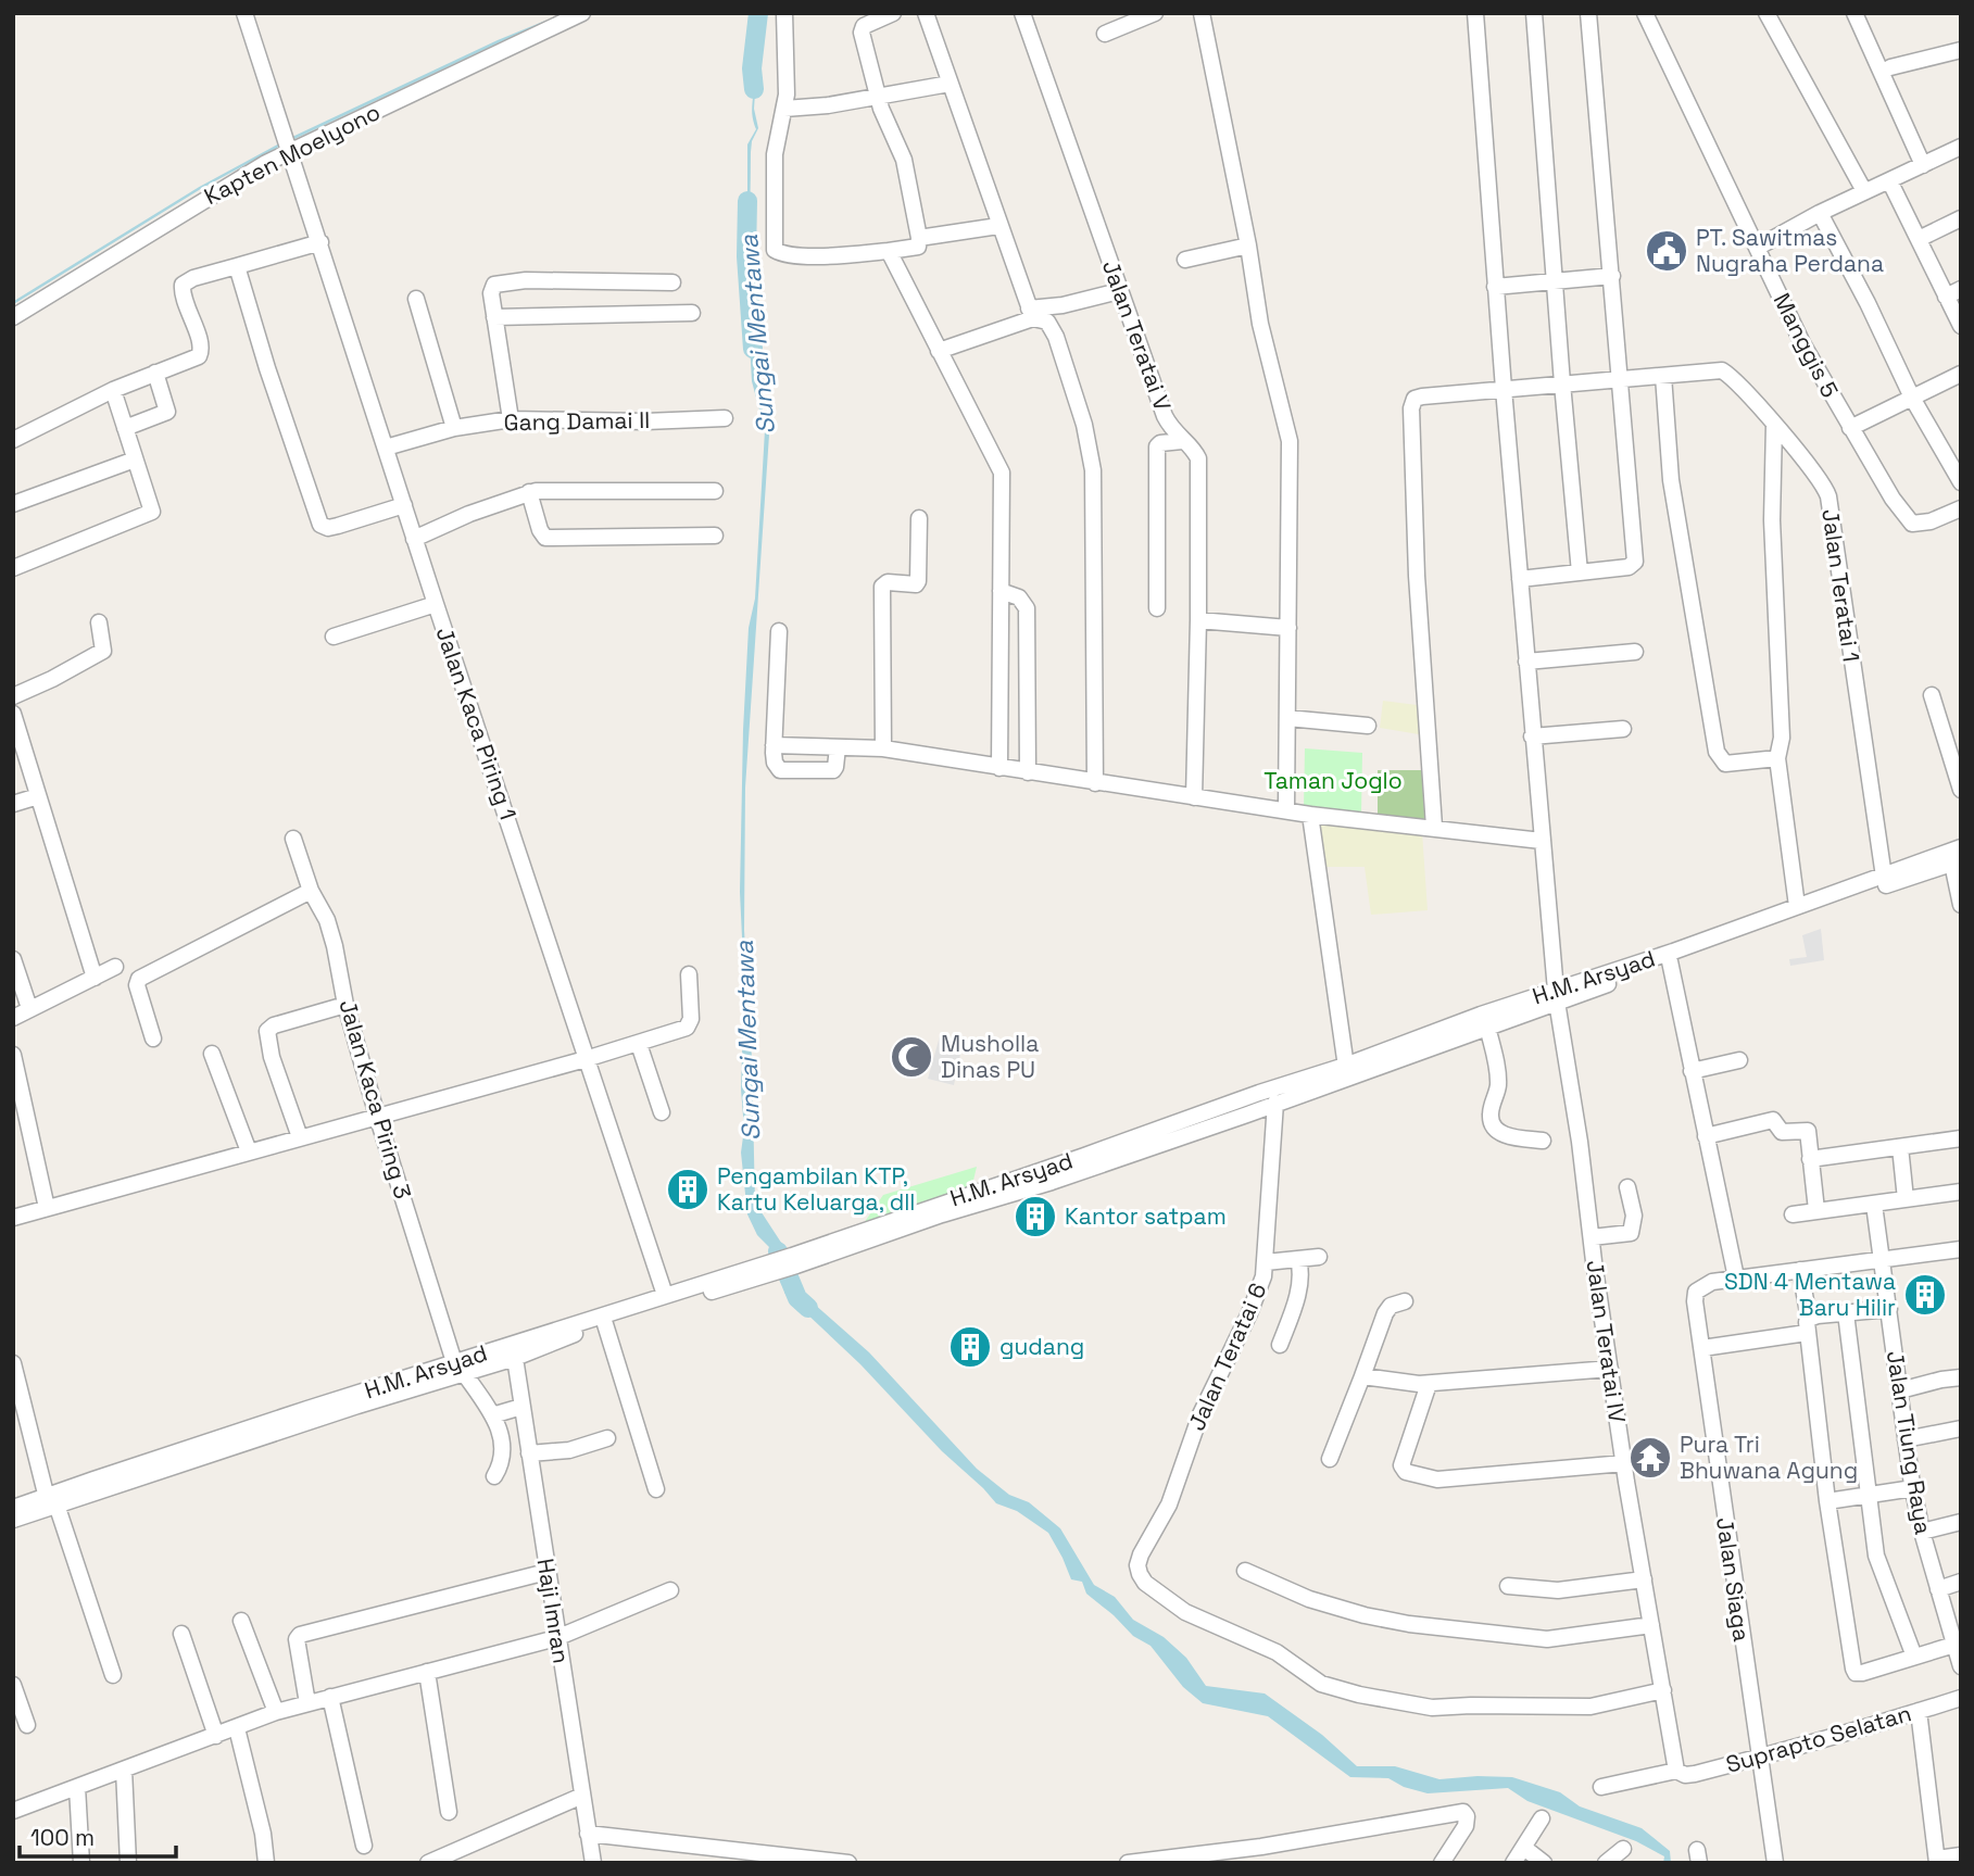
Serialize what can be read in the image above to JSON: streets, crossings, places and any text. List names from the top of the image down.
{
  "streets": {
    "street": [
      "Kapten Moelyono",
      "Jalan Teratai V",
      "Manggis 5",
      "Gang Damai II",
      "Jalan Teratai 1",
      "Jalan Kaca Piring 1",
      "H.M. Arsyad",
      "Jalan Kaca Piring 3",
      "Jalan Teratai IV",
      "Jalan Teratai 6",
      "Jalan Tiung Raya",
      "Jalan Siaga",
      "Haji Imran",
      "Suprapto Selatan"
    ]
  },
  "crossings": [
    ["Kapten Moelyono", "Jalan Kaca Piring 1"],
    ["Gang Damai II", "Jalan Kaca Piring 1"],
    ["Jalan Teratai 1", "H.M. Arsyad"],
    ["Jalan Teratai 1", "Jalan Teratai IV"],
    ["Jalan Kaca Piring 1", "H.M. Arsyad"],
    ["H.M. Arsyad", "Jalan Kaca Piring 3"],
    ["H.M. Arsyad", "Jalan Teratai IV"],
    ["H.M. Arsyad", "Jalan Teratai 6"],
    ["H.M. Arsyad", "Haji Imran"],
    ["Jalan Teratai IV", "Jalan Teratai 6"],
    ["Jalan Teratai IV", "Suprapto Selatan"],
    ["Jalan Tiung Raya", "Jalan Siaga"],
    ["Jalan Siaga", "Suprapto Selatan"]
  ],
  "water": ["Sungai Mentawa"],
  "parks": ["Taman Joglo"],
  "places": {
    "public building": ["PT. Sawitmas Nugraha Perdana"],
    "mosque": ["Musholla Dinas PU"],
    "building": [
      "Pengambilan KTP, Kartu Keluarga, dll",
      "Kantor satpam",
      "SDN 4 Mentawa Baru Hilir",
      "gudang"
    ],
    "temple": ["Pura Tri Bhuwana Agung"]
  },
  "scale_bar": "100 m"
}
